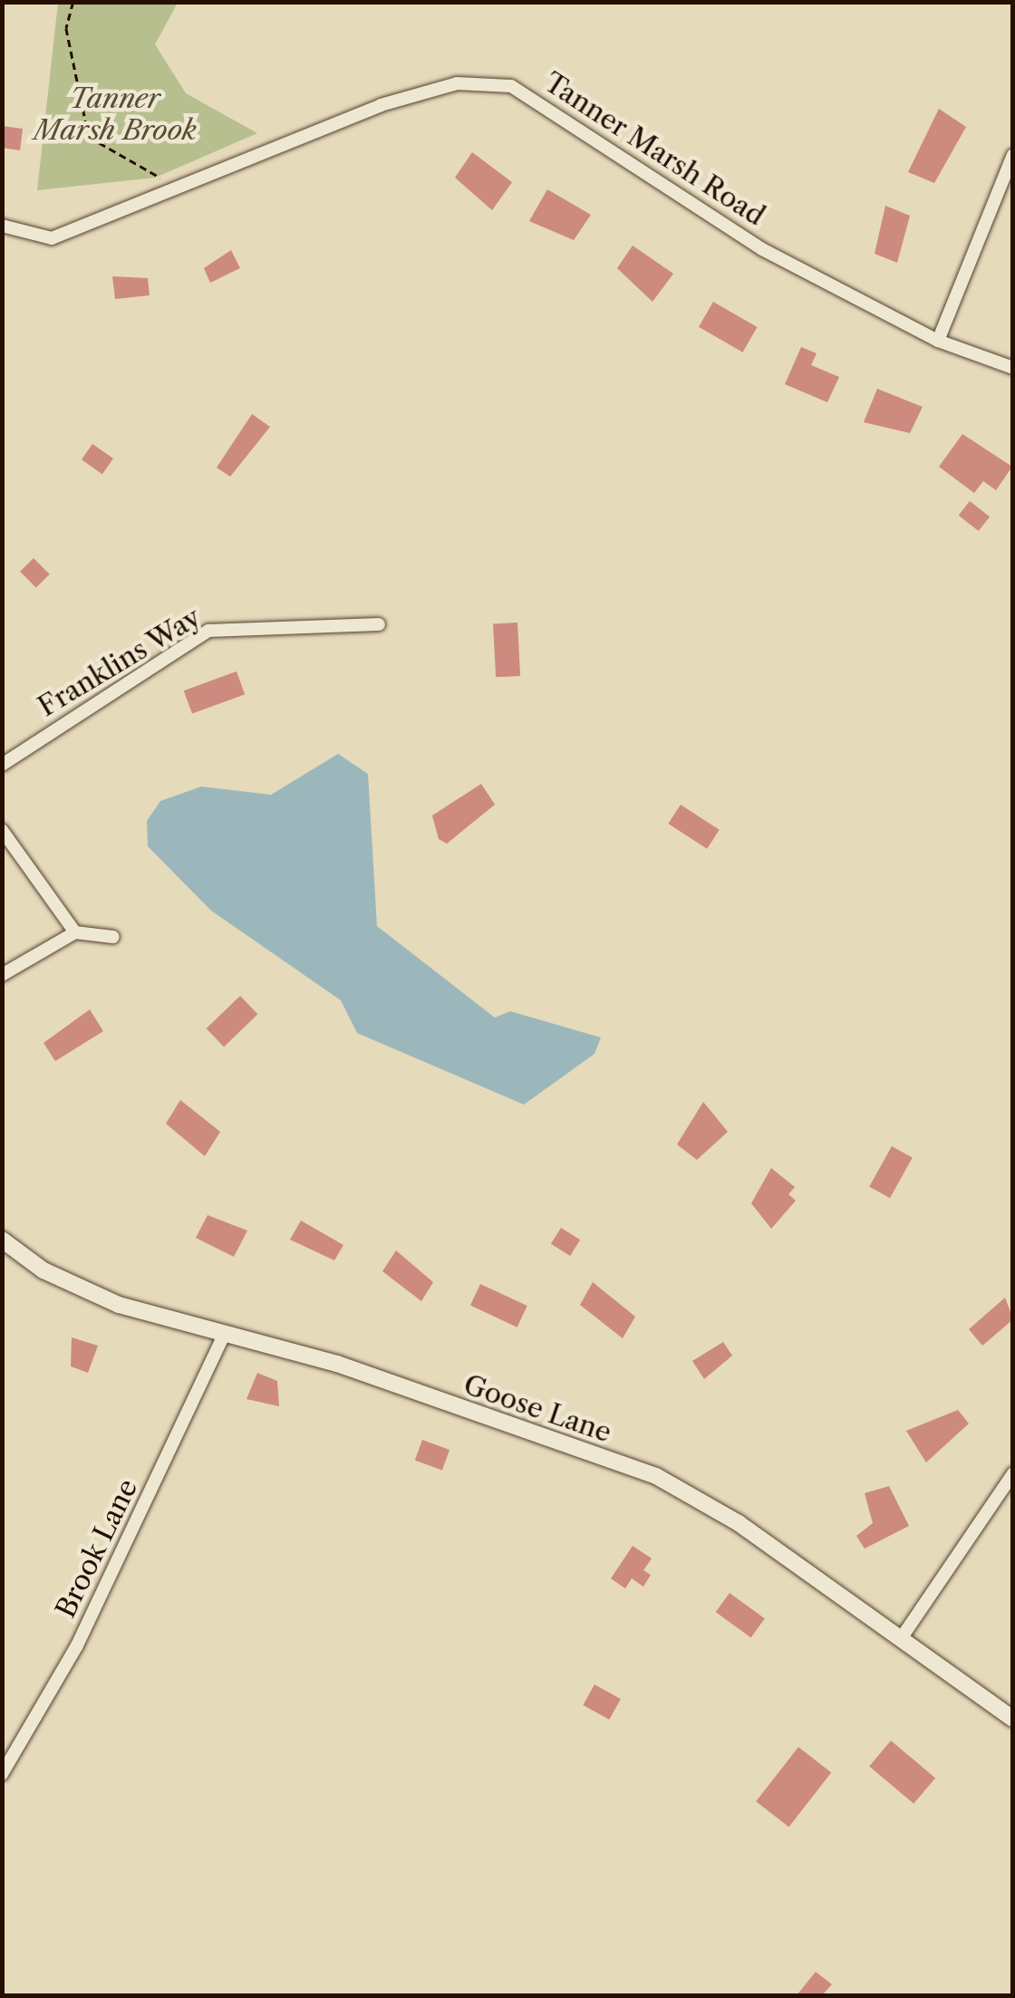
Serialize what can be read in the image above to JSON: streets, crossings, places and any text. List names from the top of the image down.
{
  "streets": {
    "street": [
      "Tanner Marsh Road",
      "Franklins Way",
      "Goose Lane",
      "Brook Lane"
    ]
  },
  "crossings": [
    ["Goose Lane", "Brook Lane"]
  ],
  "parks": ["Tanner Marsh Brook"]
}
